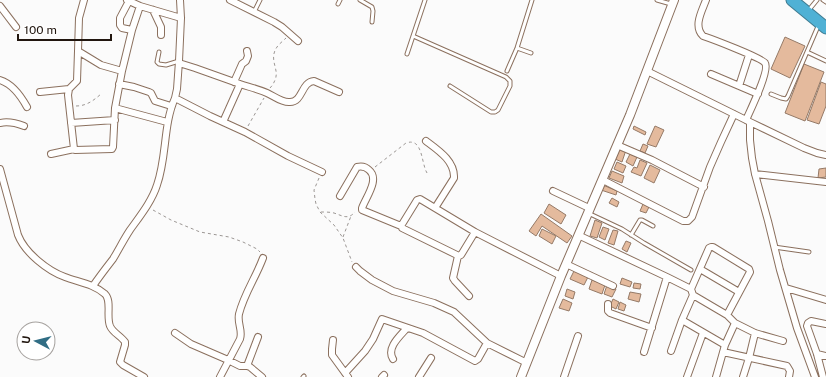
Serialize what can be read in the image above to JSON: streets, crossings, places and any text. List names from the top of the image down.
{
  "scale_bar": "100 m",
  "north": "left"
}
